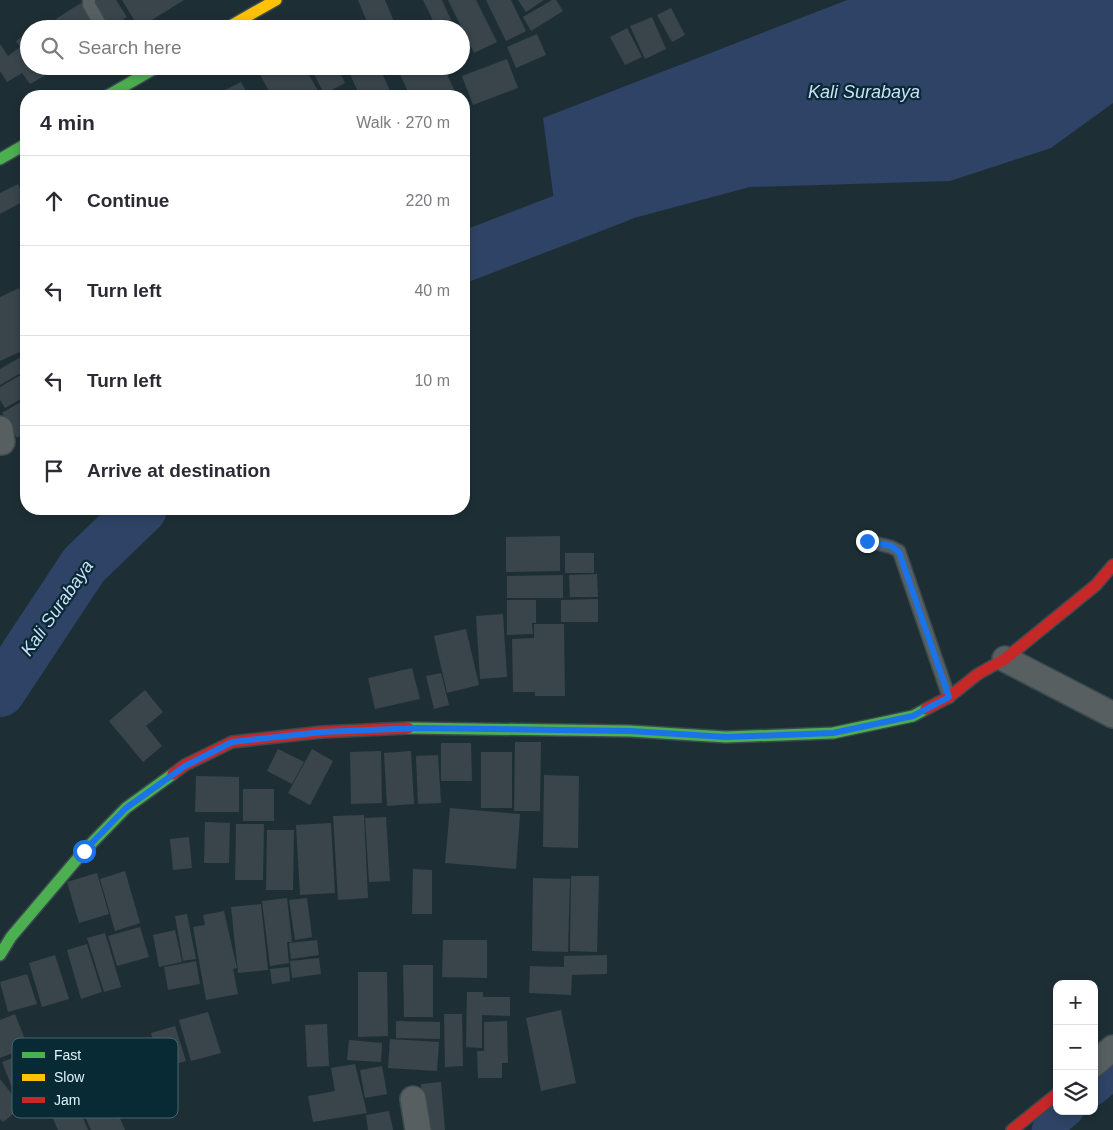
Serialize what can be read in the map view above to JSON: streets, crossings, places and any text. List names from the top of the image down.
{
  "water": ["Kali Surabaya"],
  "legend": ["Fast", "Slow", "Jam"],
  "page": {
    "search": "Search here",
    "heading": ["4 min", "Walk · 270 m"],
    "list": [
      ["Continue", "220 m"],
      ["Turn left", "40 m"],
      ["Turn left", "10 m"],
      "Arrive at destination"
    ],
    "map_buttons": ["+", "−"]
  }
}
